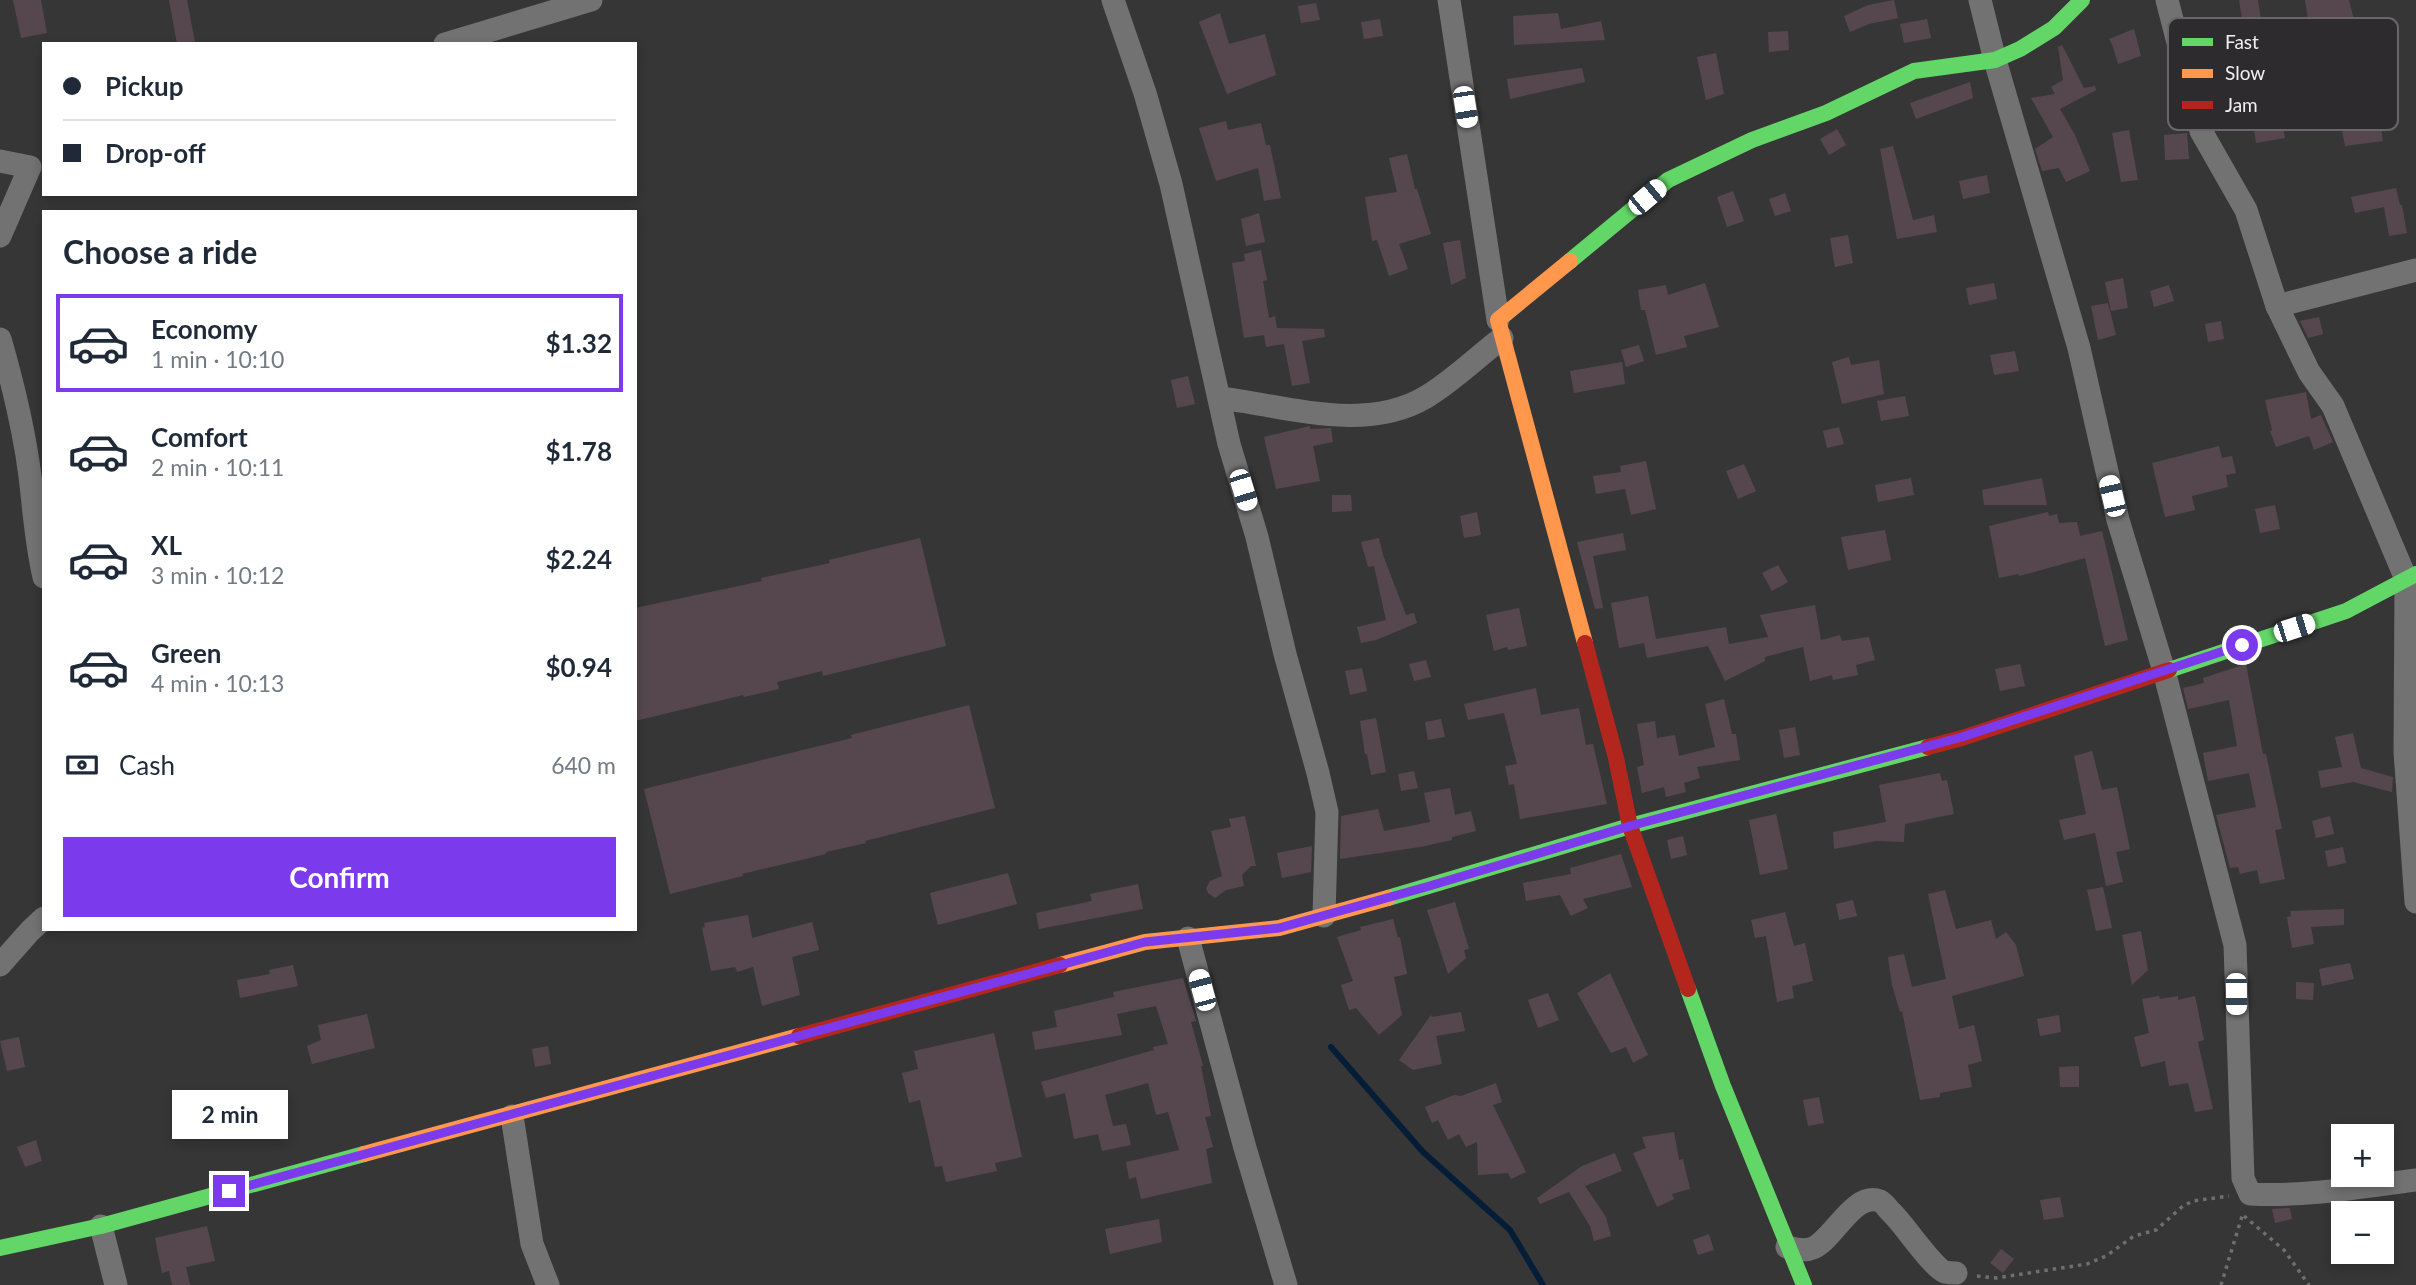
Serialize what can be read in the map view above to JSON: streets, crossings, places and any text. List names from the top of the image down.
{
  "legend": ["Fast", "Slow", "Jam"],
  "page": {
    "banner": ["Pickup", "Drop-off"],
    "heading": "Choose a ride",
    "list": [
      {
        "name": "Economy",
        "note": "1 min · 10:10",
        "value": "$1.32"
      },
      {
        "name": "Comfort",
        "note": "2 min · 10:11",
        "value": "$1.78"
      },
      {
        "name": "XL",
        "note": "3 min · 10:12",
        "value": "$2.24"
      },
      {
        "name": "Green",
        "note": "4 min · 10:13",
        "value": "$0.94"
      }
    ],
    "pay": ["Cash", "640 m"],
    "buttons": "Confirm",
    "bubble": "2 min",
    "map_buttons": ["+", "−"]
  }
}
